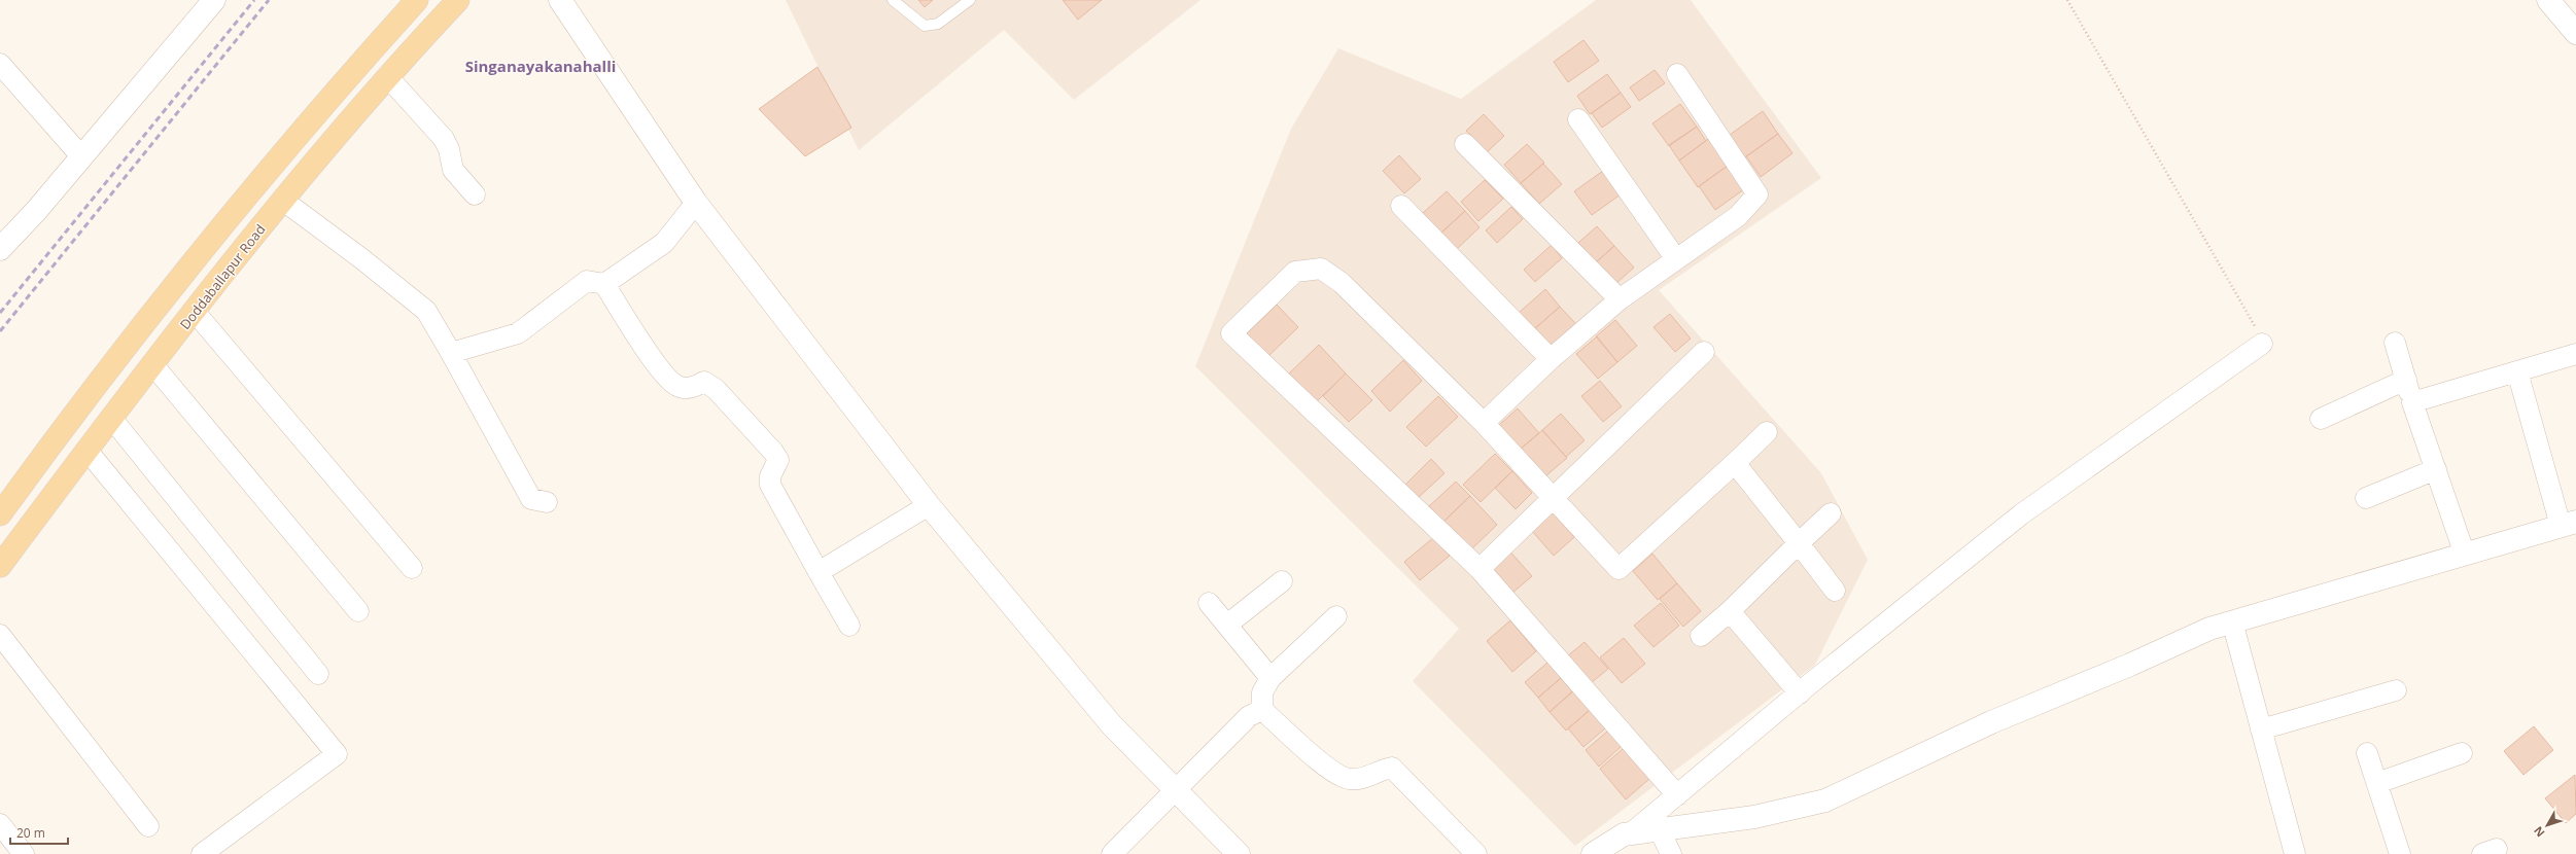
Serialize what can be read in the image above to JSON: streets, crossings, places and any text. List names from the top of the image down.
{
  "streets": {
    "main road": ["Doddaballapur Road"]
  },
  "districts": ["Singanayakanahalli"],
  "scale_bar": "20 m",
  "north": "bottom left"
}
